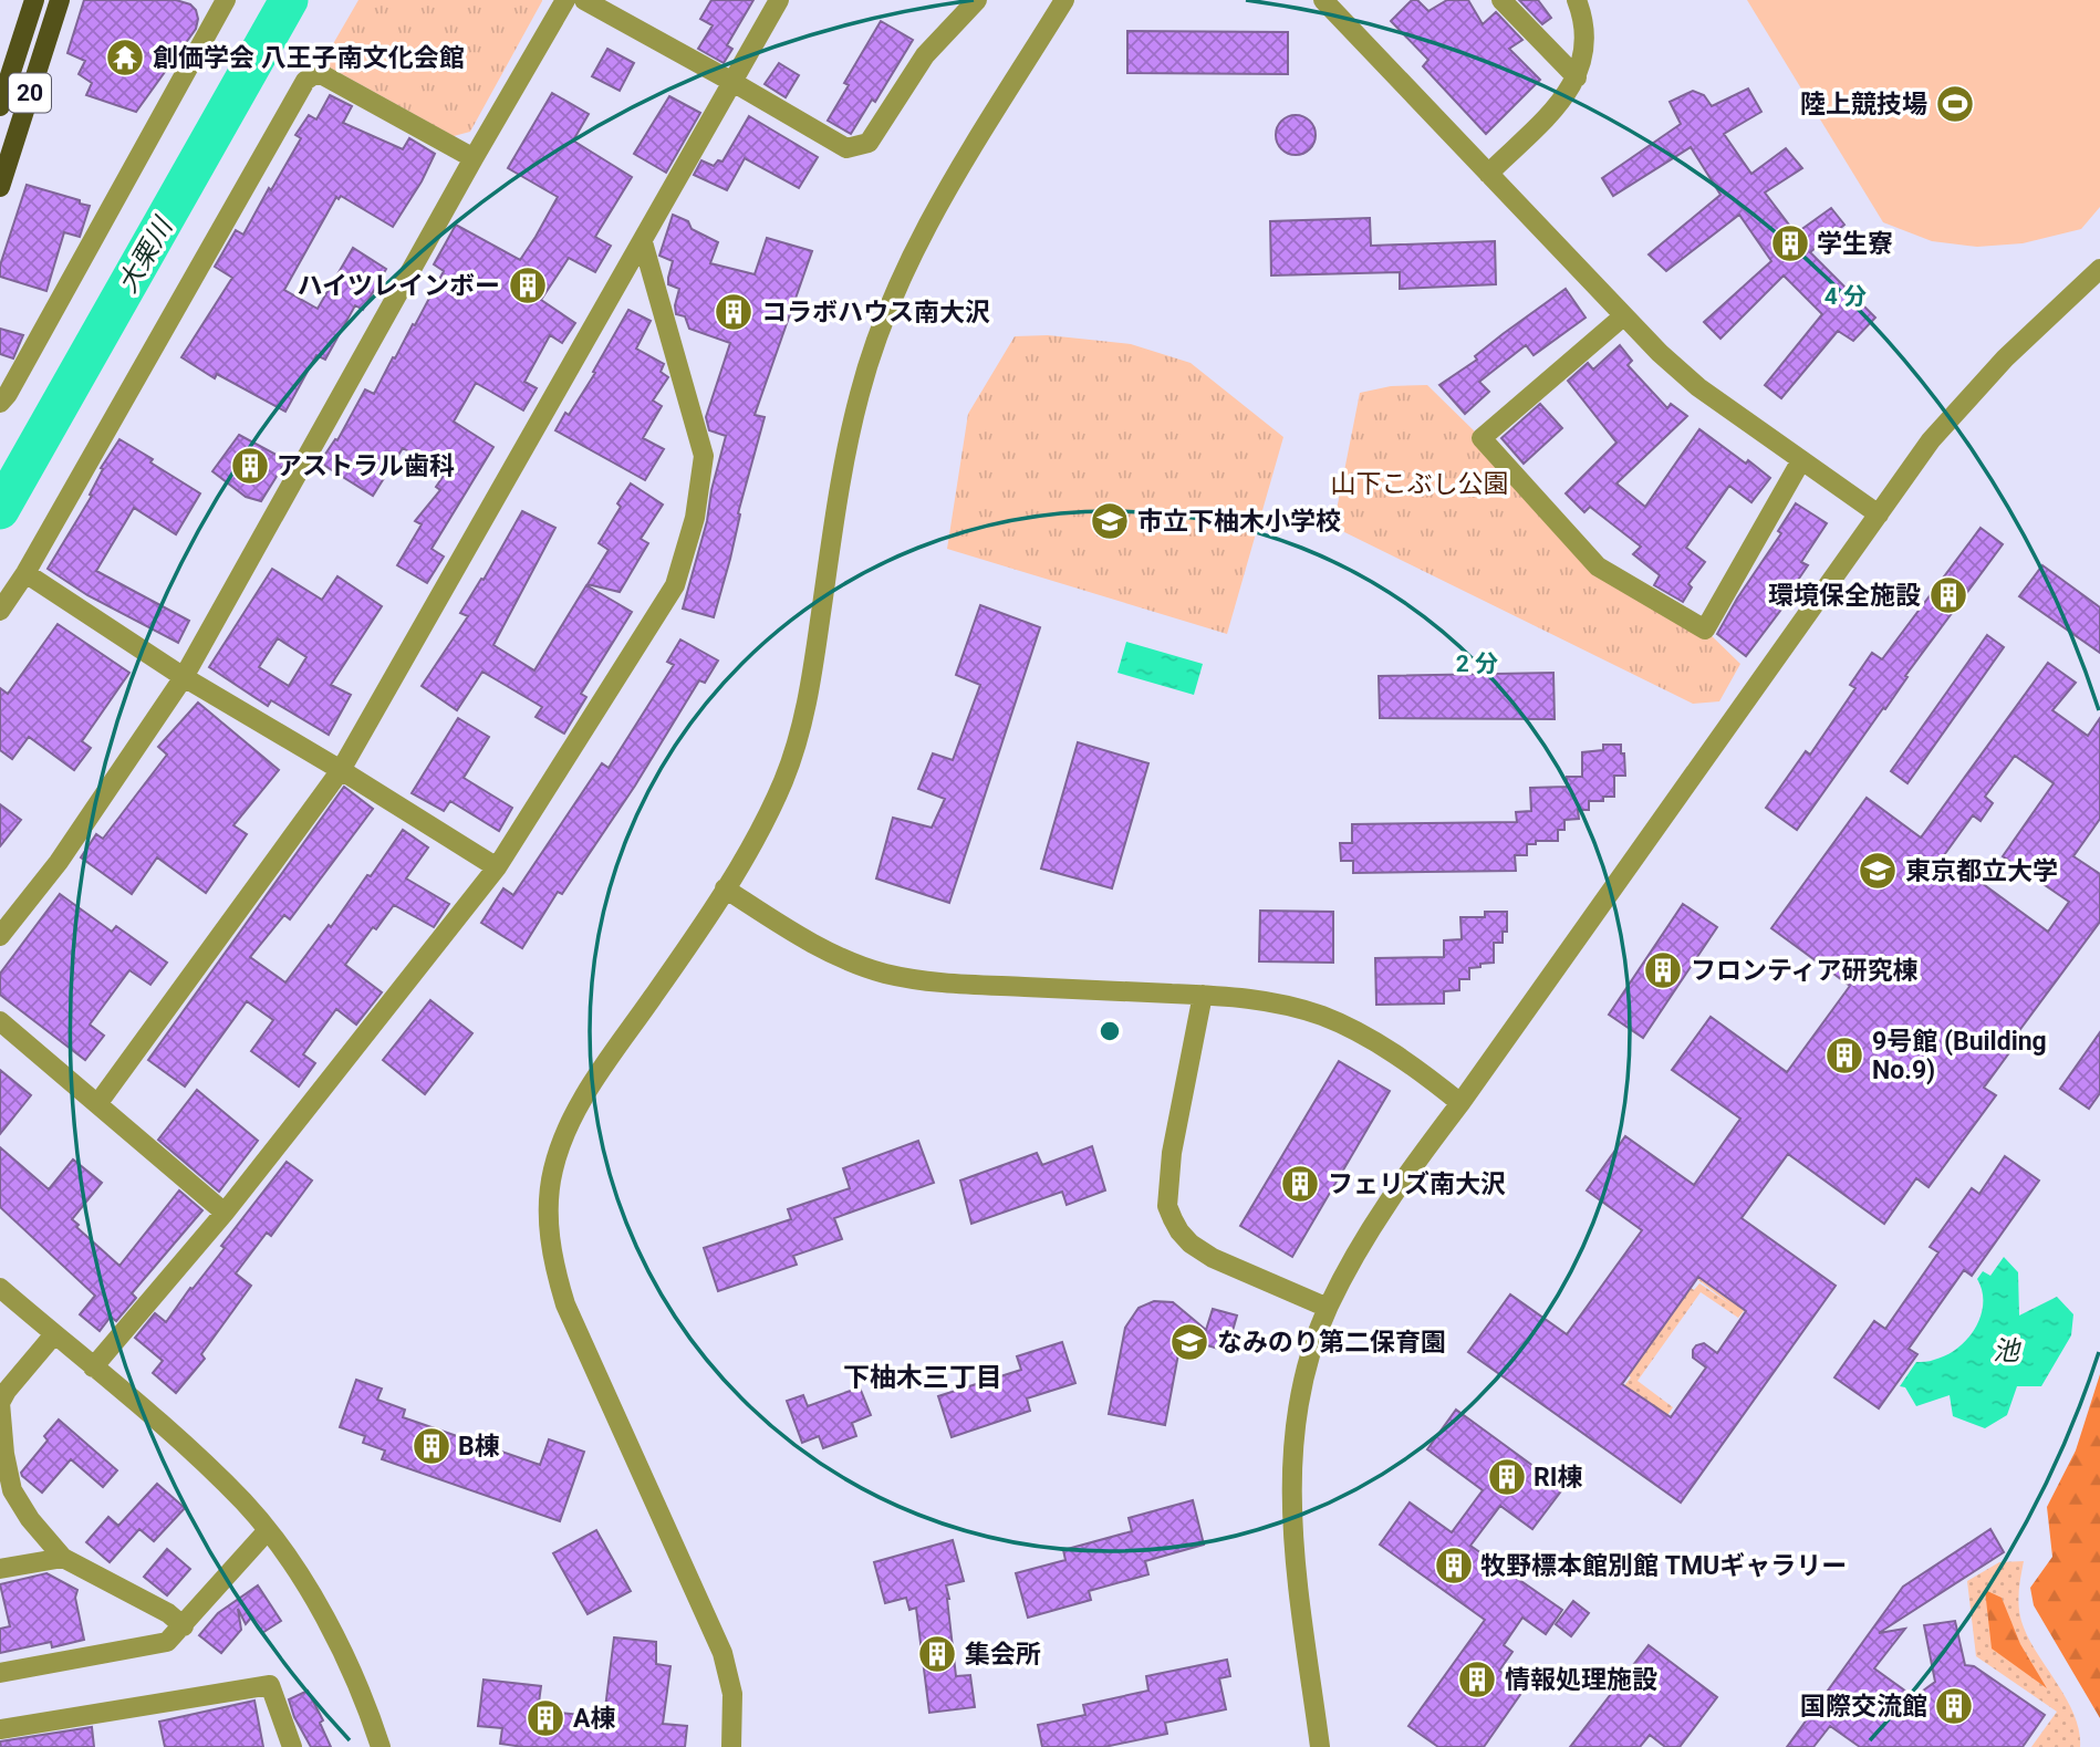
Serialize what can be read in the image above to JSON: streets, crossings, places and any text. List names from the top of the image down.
{
  "streets": {
    "main road": ["20"]
  },
  "districts": ["下柚木三丁目"],
  "water": ["大栗川", "池"],
  "parks": ["山下こぶし公園"],
  "places": {
    "temple": ["創価学会 八王子南文化会館"],
    "sports": ["陸上競技場"],
    "building": [
      "学生寮",
      "ハイツレインボー",
      "コラボハウス南大沢",
      "アストラル歯科",
      "環境保全施設",
      "フロンティア研究棟",
      "9号館 (Building No.9)",
      "フェリズ南大沢",
      "B棟",
      "RI棟",
      "牧野標本館別館 TMUギャラリー",
      "集会所",
      "情報処理施設",
      "国際交流館",
      "A棟"
    ],
    "school or university": ["市立下柚木小学校", "東京都立大学", "なみのり第二保育園"]
  },
  "rings": ["4 分", "2 分"]
}
